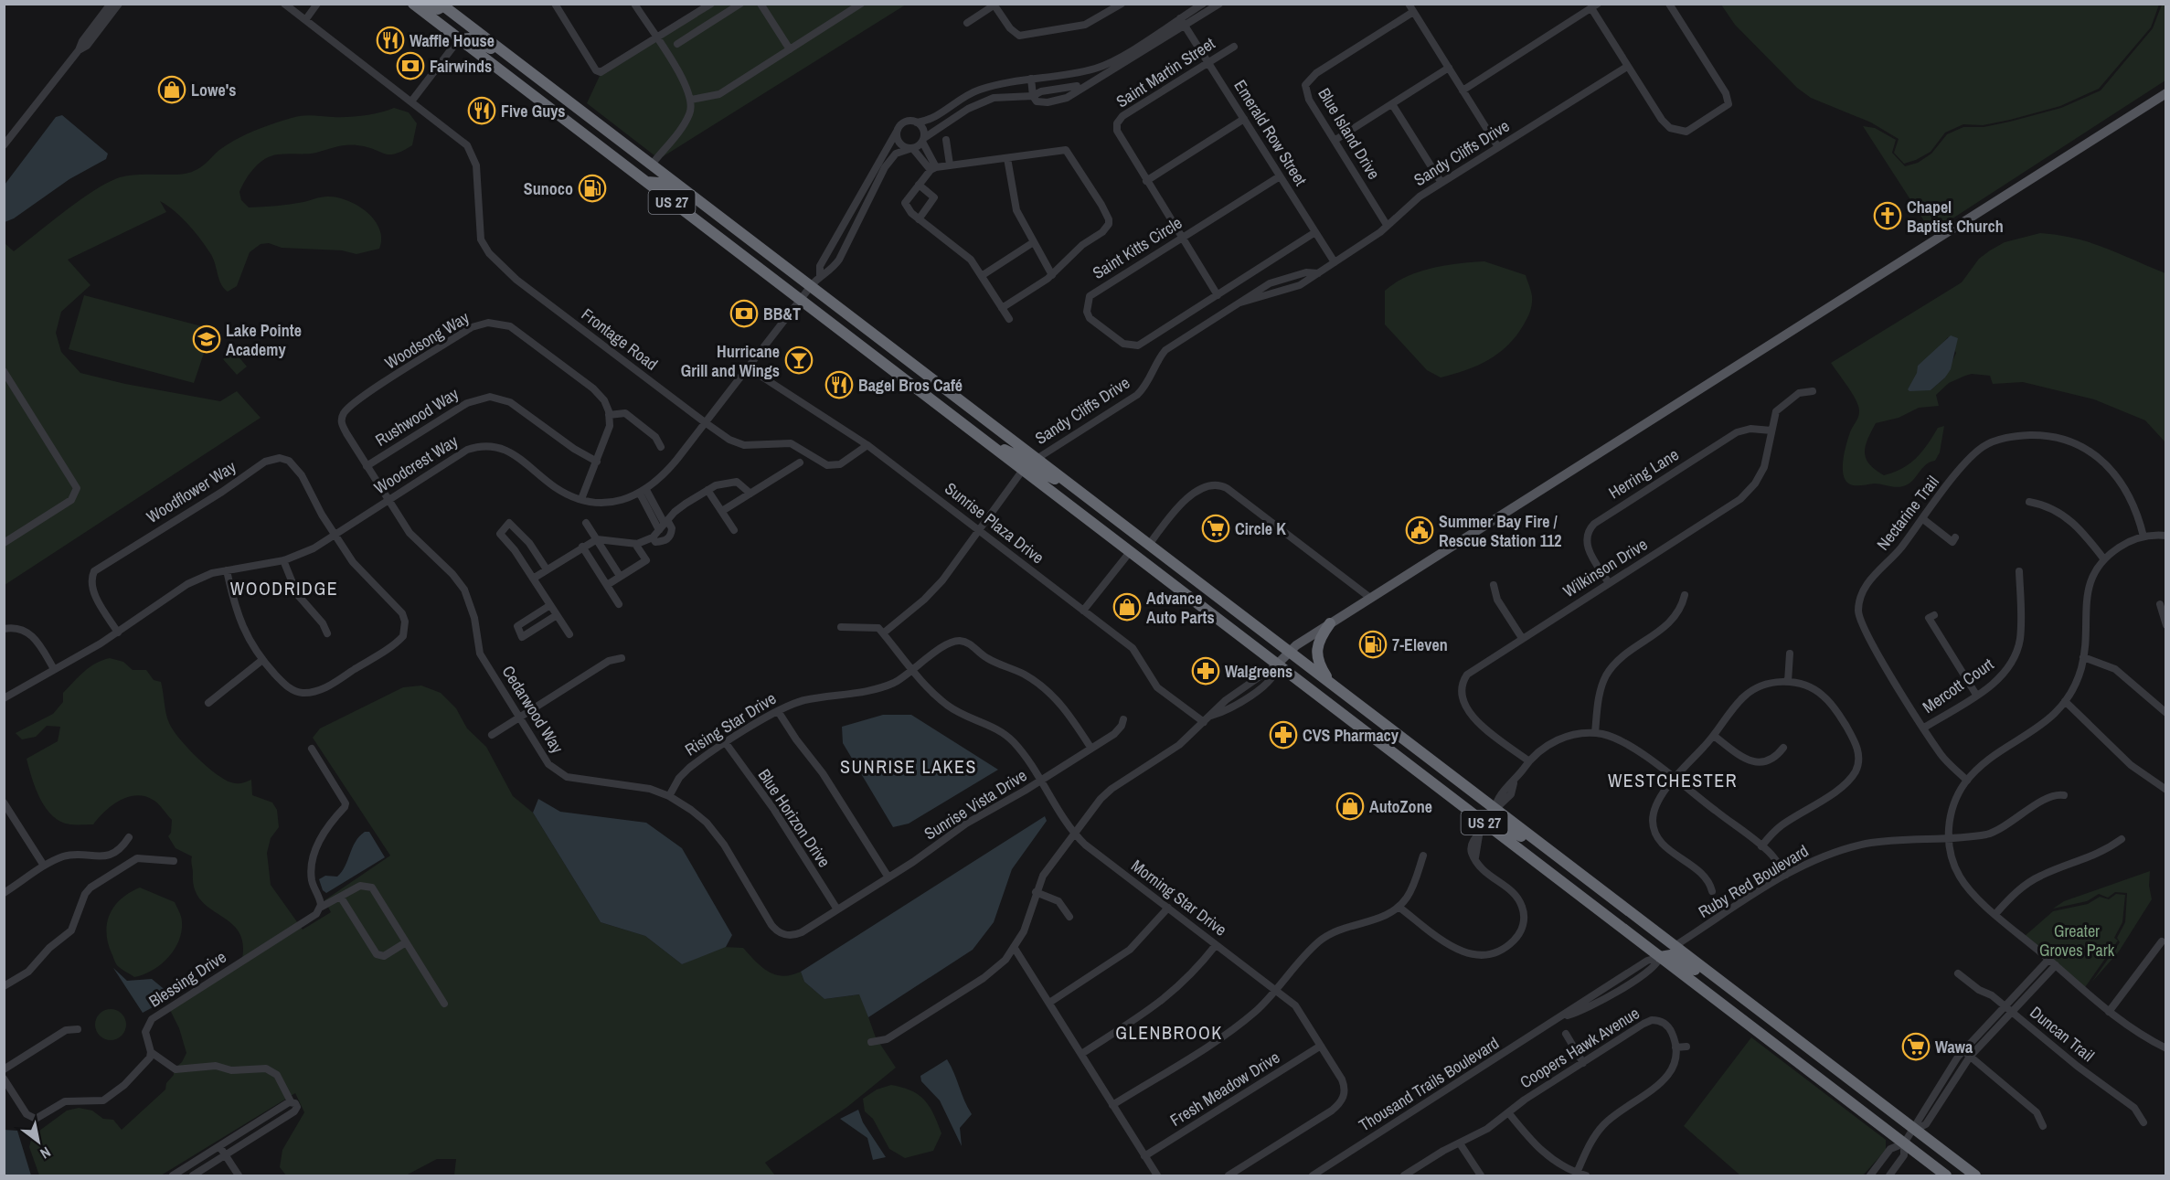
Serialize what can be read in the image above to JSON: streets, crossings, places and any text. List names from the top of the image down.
{
  "streets": {
    "highway": ["US 27"],
    "street": [
      "Saint Martin Street",
      "Emerald Row Street",
      "Blue Island Drive",
      "Sandy Cliffs Drive",
      "Saint Kitts Circle",
      "Frontage Road",
      "Woodsong Way",
      "Rushwood Way",
      "Woodcrest Way",
      "Herring Lane",
      "Woodflower Way",
      "Nectarine Trail",
      "Sunrise Plaza Drive",
      "Wilkinson Drive",
      "Mercott Court",
      "Cedarwood Way",
      "Rising Star Drive",
      "Sunrise Vista Drive",
      "Blue Horizon Drive",
      "Ruby Red Boulevard",
      "Morning Star Drive",
      "Blessing Drive",
      "Duncan Trail",
      "Coopers Hawk Avenue",
      "Thousand Trails Boulevard",
      "Fresh Meadow Drive"
    ]
  },
  "crossings": [
    ["Saint Martin Street", "Emerald Row Street"],
    ["Saint Martin Street", "Saint Kitts Circle"],
    ["Emerald Row Street", "Sandy Cliffs Drive"],
    ["Emerald Row Street", "Saint Kitts Circle"],
    ["Blue Island Drive", "Sandy Cliffs Drive"],
    ["Sandy Cliffs Drive", "US 27"],
    ["US 27", "Woodcrest Way"],
    ["US 27", "Ruby Red Boulevard"],
    ["US 27", "Thousand Trails Boulevard"],
    ["Frontage Road", "Woodcrest Way"],
    ["Frontage Road", "Sunrise Plaza Drive"],
    ["Woodsong Way", "Rushwood Way"],
    ["Woodsong Way", "Woodcrest Way"],
    ["Woodsong Way", "Cedarwood Way"],
    ["Woodcrest Way", "Woodflower Way"],
    ["Woodcrest Way", "Sunrise Plaza Drive"],
    ["Woodcrest Way", "Cedarwood Way"],
    ["Herring Lane", "Wilkinson Drive"],
    ["Nectarine Trail", "Mercott Court"],
    ["Cedarwood Way", "Rising Star Drive"],
    ["Cedarwood Way", "Sunrise Vista Drive"],
    ["Cedarwood Way", "Blue Horizon Drive"],
    ["Rising Star Drive", "Sunrise Vista Drive"],
    ["Rising Star Drive", "Blue Horizon Drive"],
    ["Rising Star Drive", "Morning Star Drive"],
    ["Sunrise Vista Drive", "Blue Horizon Drive"],
    ["Sunrise Vista Drive", "Morning Star Drive"],
    ["Morning Star Drive", "Fresh Meadow Drive"]
  ],
  "districts": [
    "WOODRIDGE",
    "SUNRISE LAKES",
    "WESTCHESTER",
    "GLENBROOK"
  ],
  "parks": ["Greater Groves Park"],
  "places": {
    "restaurant": ["Waffle House", "Five Guys", "Bagel Bros Café"],
    "bank": ["Fairwinds", "BB&T"],
    "shop": ["Lowe's", "Advance Auto Parts", "AutoZone"],
    "fuel station": ["Sunoco", "7-Eleven"],
    "church": ["Chapel Baptist Church"],
    "school or university": ["Lake Pointe Academy"],
    "bar": ["Hurricane Grill and Wings"],
    "supermarket": ["Circle K", "Wawa"],
    "public building": ["Summer Bay Fire / Rescue Station 112"],
    "pharmacy": ["Walgreens", "CVS Pharmacy"]
  },
  "north": "bottom right"
}
